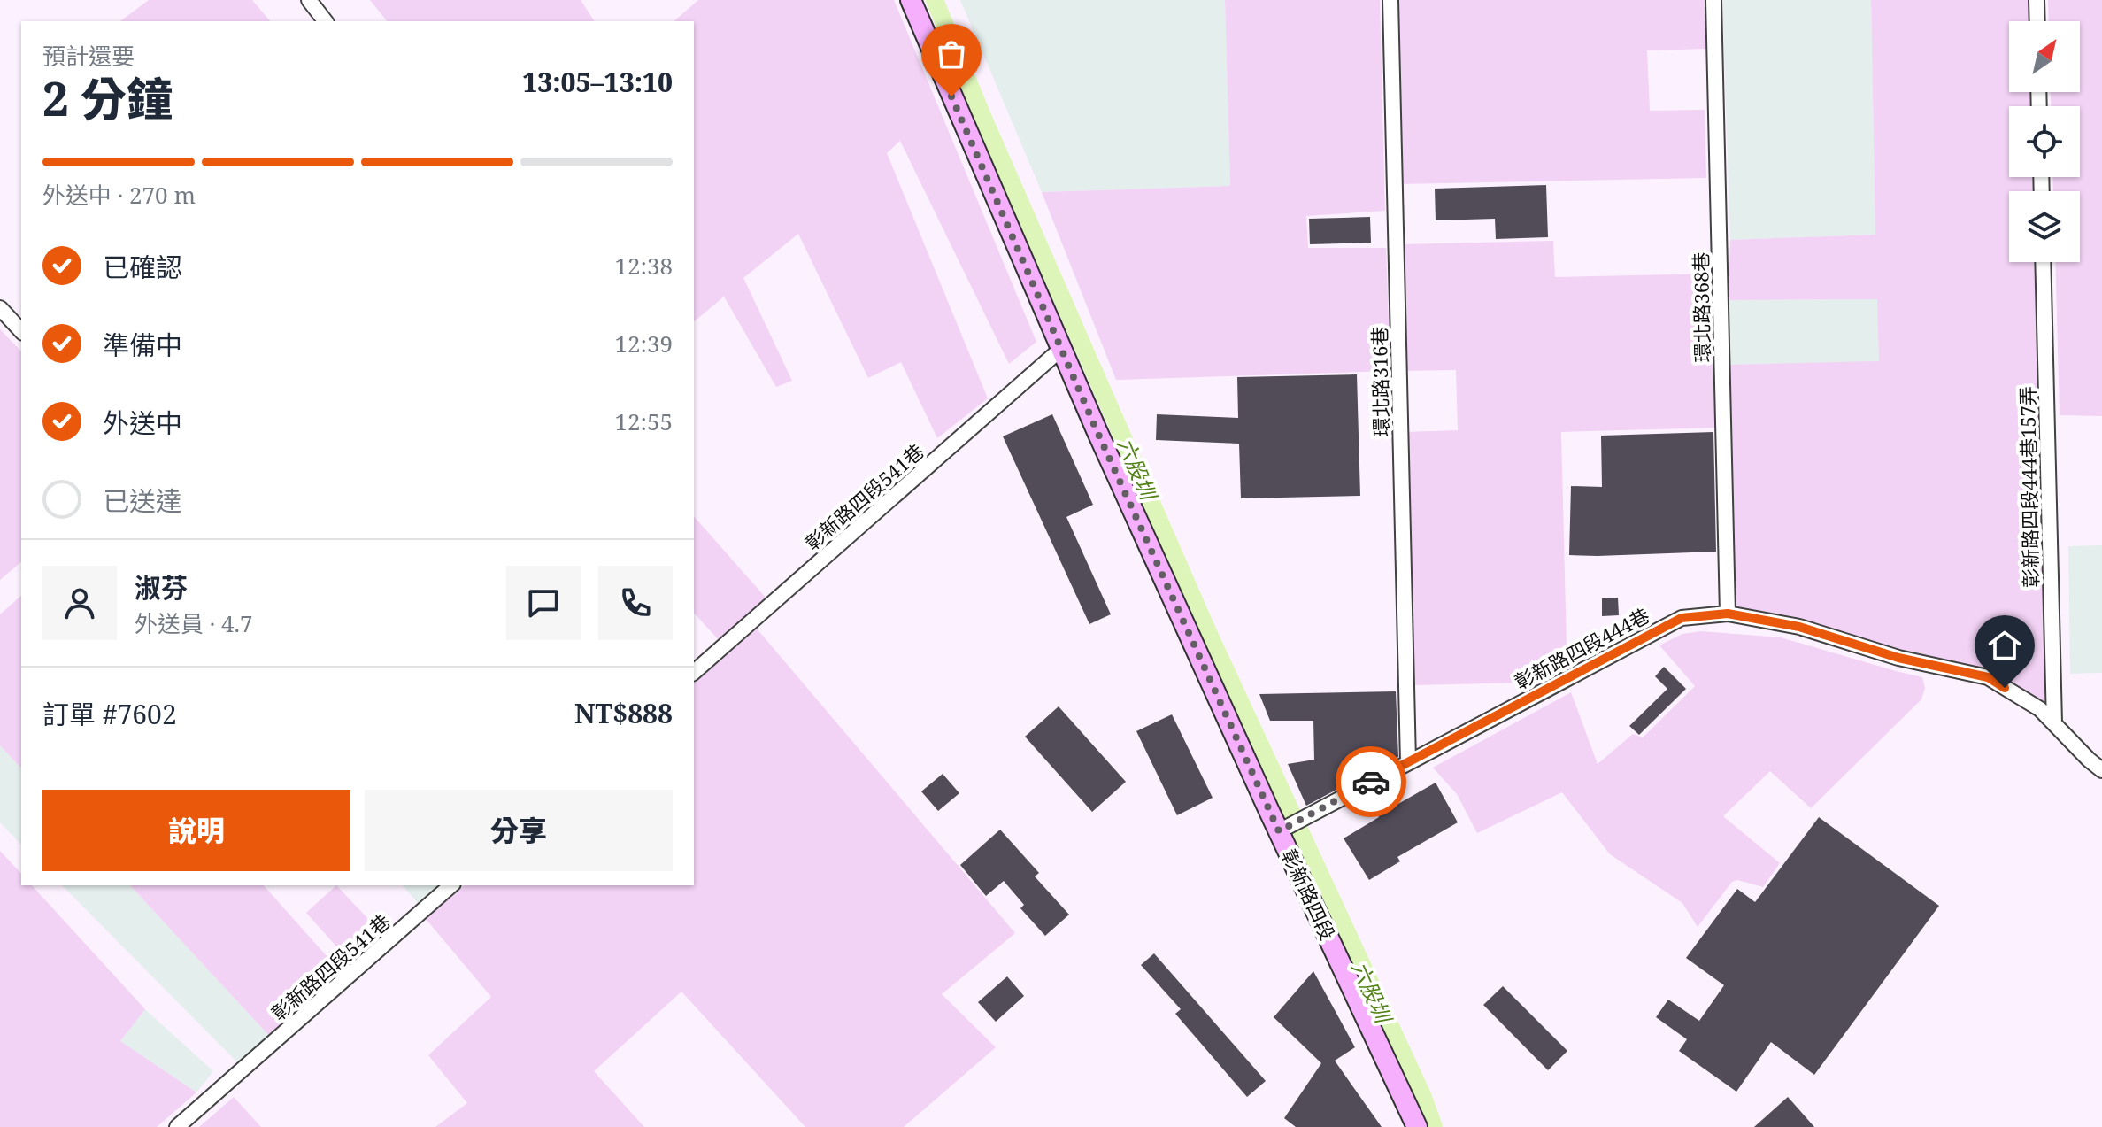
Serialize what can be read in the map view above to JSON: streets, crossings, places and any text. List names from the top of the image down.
{
  "streets": {
    "street": [
      "環北路368巷",
      "環北路316巷",
      "彰新路四段444巷157弄",
      "彰新路四段541巷",
      "彰新路四段444巷",
      "彰新路四段"
    ]
  },
  "crossings": [
    ["環北路368巷", "彰新路四段444巷"],
    ["環北路316巷", "彰新路四段444巷"],
    ["彰新路四段444巷157弄", "彰新路四段444巷"],
    ["彰新路四段541巷", "彰新路四段"],
    ["彰新路四段444巷", "彰新路四段"]
  ],
  "water": ["六股圳"],
  "north": "top right",
  "page": {
    "heading": ["2 分鐘", "預計還要", "13:05–13:10"],
    "panel": [
      "淑芬",
      "外送員 · 4.7",
      "訂單 #7602",
      "NT$888"
    ],
    "bar": "外送中 · 270 m",
    "list": [
      ["已確認", "12:38"],
      ["準備中", "12:39"],
      ["外送中", "12:55"],
      "已送達"
    ],
    "buttons": ["說明", "分享"]
  }
}
